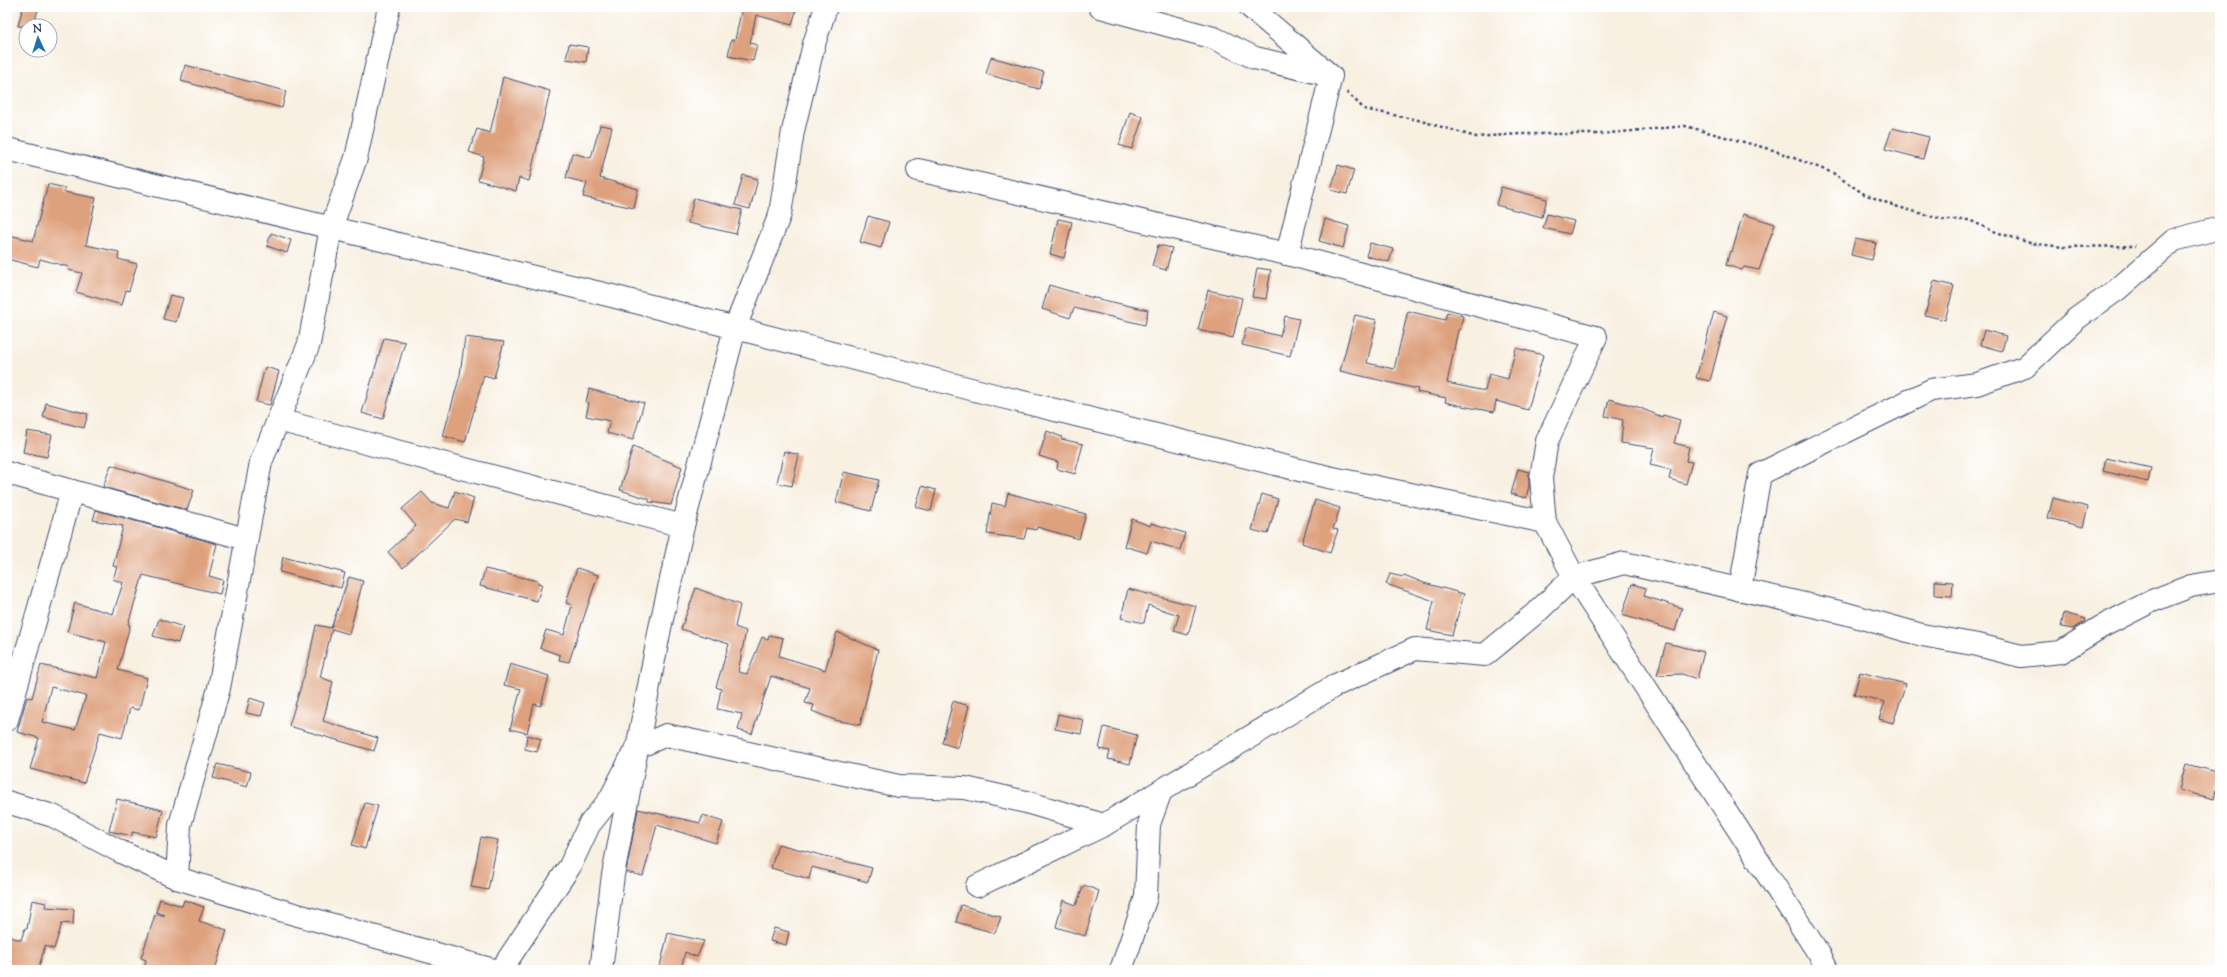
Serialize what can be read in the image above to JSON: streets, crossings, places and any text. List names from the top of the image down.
{
  "north": "top"
}
